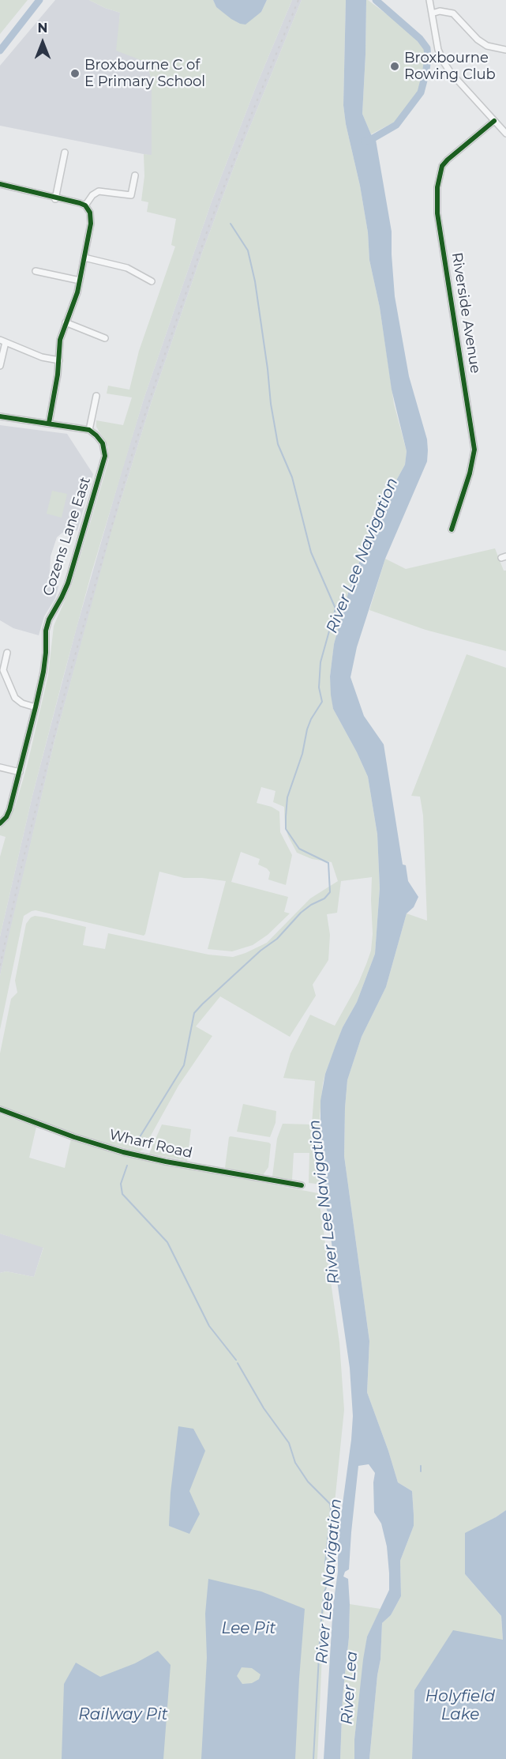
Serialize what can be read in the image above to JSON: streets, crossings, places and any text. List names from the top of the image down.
{
  "streets": {
    "street": ["Riverside Avenue", "Cozens Lane East", "Wharf Road"]
  },
  "water": [
    "River Lee Navigation",
    "Lee Pit",
    "River Lea",
    "Holyfield Lake",
    "Railway Pit"
  ],
  "places": ["Broxbourne Rowing Club", "Broxbourne C of E Primary School"],
  "north": "top"
}
